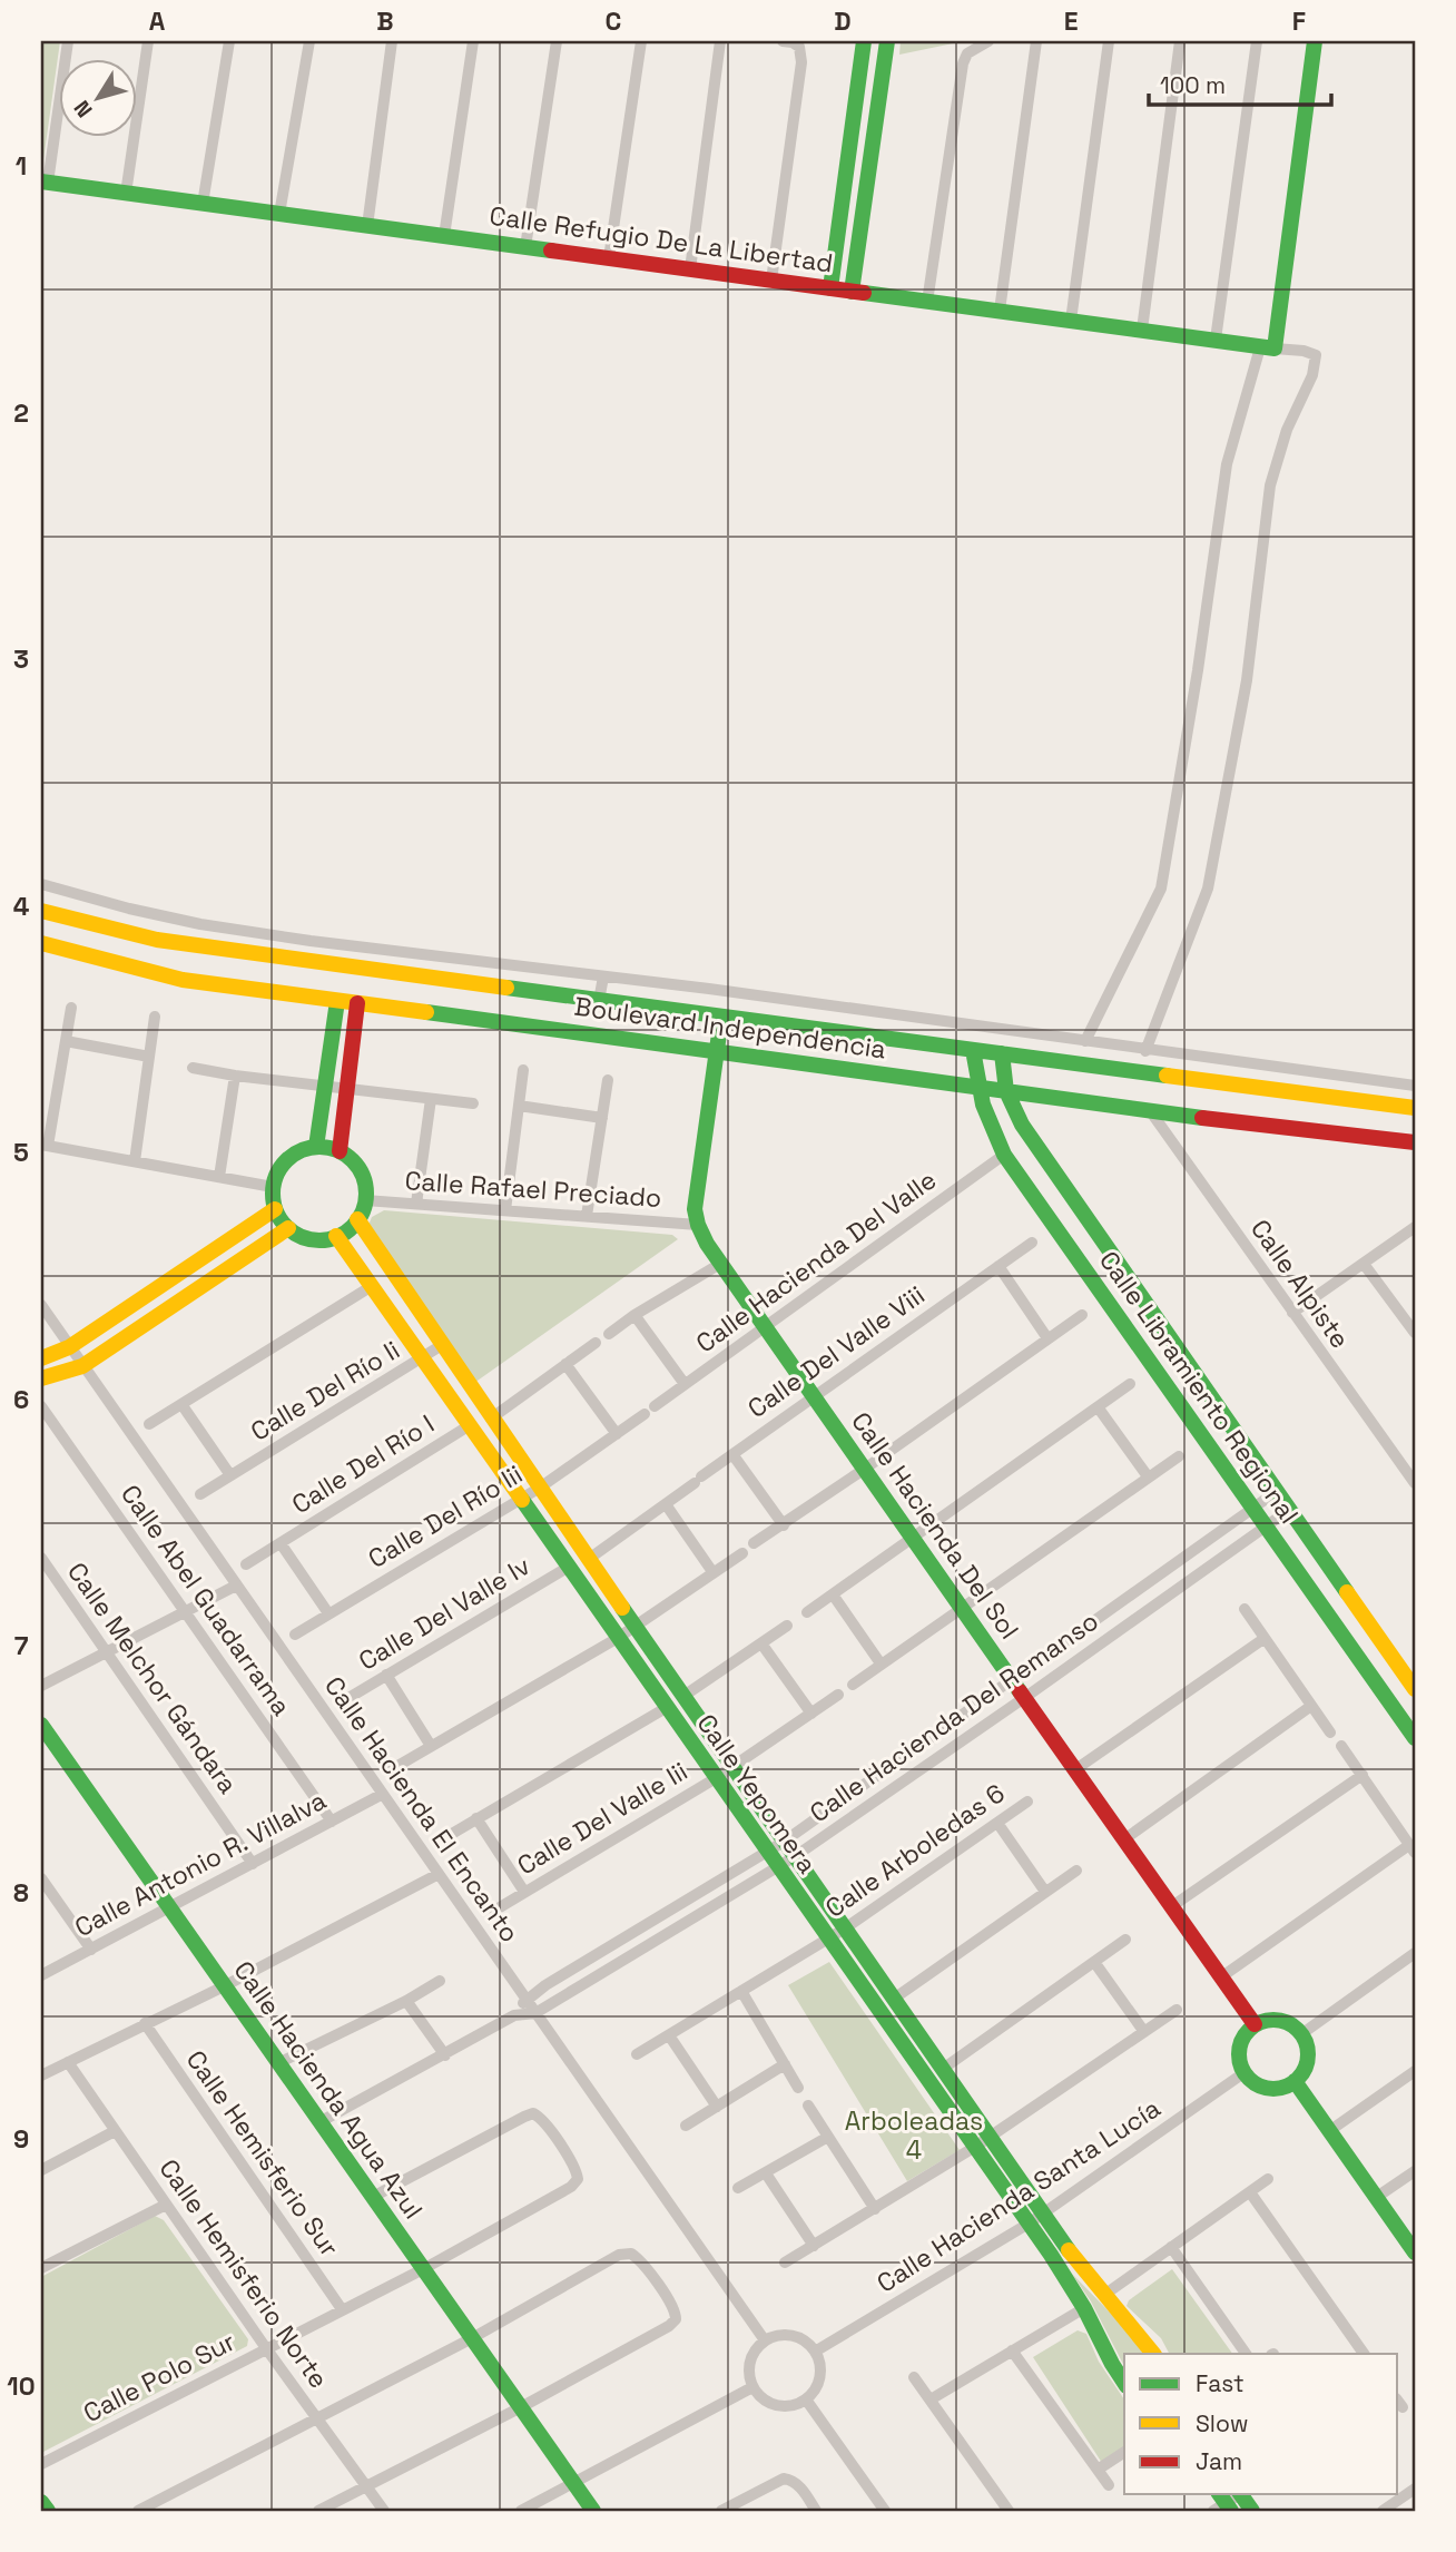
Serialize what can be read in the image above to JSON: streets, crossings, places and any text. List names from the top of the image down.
{
  "streets": {
    "street": [
      "Calle Refugio De La Libertad",
      "Boulevard Independencia",
      "Calle Rafael Preciado",
      "Calle Hacienda Del Valle",
      "Calle Alpiste",
      "Calle Del Valle Viii",
      "Calle Libramiento Regional",
      "Calle Del Río Ii",
      "Calle Del Río I",
      "Calle Del Río Iii",
      "Calle Hacienda Del Sol",
      "Calle Abel Guadarrama",
      "Calle Del Valle Iv",
      "Calle Melchor Gándara",
      "Calle Hacienda Del Remanso",
      "Calle Yepomera",
      "Calle Hacienda El Encanto",
      "Calle Del Valle Iii",
      "Calle Arboledas 6",
      "Calle Antonio R. Villalva",
      "Calle Hacienda Agua Azul",
      "Calle Hemisferio Sur",
      "Calle Hacienda Santa Lucía",
      "Calle Hemisferio Norte",
      "Calle Polo Sur"
    ]
  },
  "crossings": [
    ["Boulevard Independencia", "Calle Alpiste"],
    ["Boulevard Independencia", "Calle Libramiento Regional"],
    ["Boulevard Independencia", "Calle Hacienda Del Sol"],
    ["Calle Rafael Preciado", "Calle Hacienda Del Sol"],
    ["Calle Rafael Preciado", "Calle Yepomera"],
    ["Calle Hacienda Del Valle", "Calle Libramiento Regional"],
    ["Calle Hacienda Del Valle", "Calle Del Río Iii"],
    ["Calle Hacienda Del Valle", "Calle Hacienda Del Sol"],
    ["Calle Del Valle Viii", "Calle Hacienda Del Sol"],
    ["Calle Libramiento Regional", "Calle Hacienda Del Remanso"],
    ["Calle Del Río Ii", "Calle Yepomera"],
    ["Calle Del Río I", "Calle Del Río Iii"],
    ["Calle Del Río I", "Calle Yepomera"],
    ["Calle Del Río Iii", "Calle Yepomera"],
    ["Calle Hacienda Del Sol", "Calle Hacienda Del Remanso"],
    ["Calle Hacienda Del Sol", "Calle Hacienda Santa Lucía"],
    ["Calle Abel Guadarrama", "Calle Antonio R. Villalva"],
    ["Calle Del Valle Iv", "Calle Yepomera"],
    ["Calle Melchor Gándara", "Calle Antonio R. Villalva"],
    ["Calle Hacienda Del Remanso", "Calle Yepomera"],
    ["Calle Hacienda Del Remanso", "Calle Hacienda El Encanto"],
    ["Calle Hacienda Del Remanso", "Calle Hacienda Agua Azul"],
    ["Calle Yepomera", "Calle Del Valle Iii"],
    ["Calle Yepomera", "Calle Arboledas 6"],
    ["Calle Yepomera", "Calle Hacienda Santa Lucía"],
    ["Calle Hacienda El Encanto", "Calle Antonio R. Villalva"],
    ["Calle Hacienda El Encanto", "Calle Hacienda Santa Lucía"],
    ["Calle Antonio R. Villalva", "Calle Hacienda Agua Azul"],
    ["Calle Hacienda Agua Azul", "Calle Polo Sur"],
    ["Calle Hemisferio Sur", "Calle Polo Sur"],
    ["Calle Hemisferio Norte", "Calle Polo Sur"]
  ],
  "parks": ["Arboleadas 4"],
  "legend": ["Fast", "Slow", "Jam"],
  "scale_bar": "100 m",
  "north": "bottom left",
  "grid": {
    "columns": [
      "A",
      "B",
      "C",
      "D",
      "E",
      "F"
    ],
    "rows": [
      "1",
      "2",
      "3",
      "4",
      "5",
      "6",
      "7",
      "8",
      "9",
      "10"
    ]
  }
}
